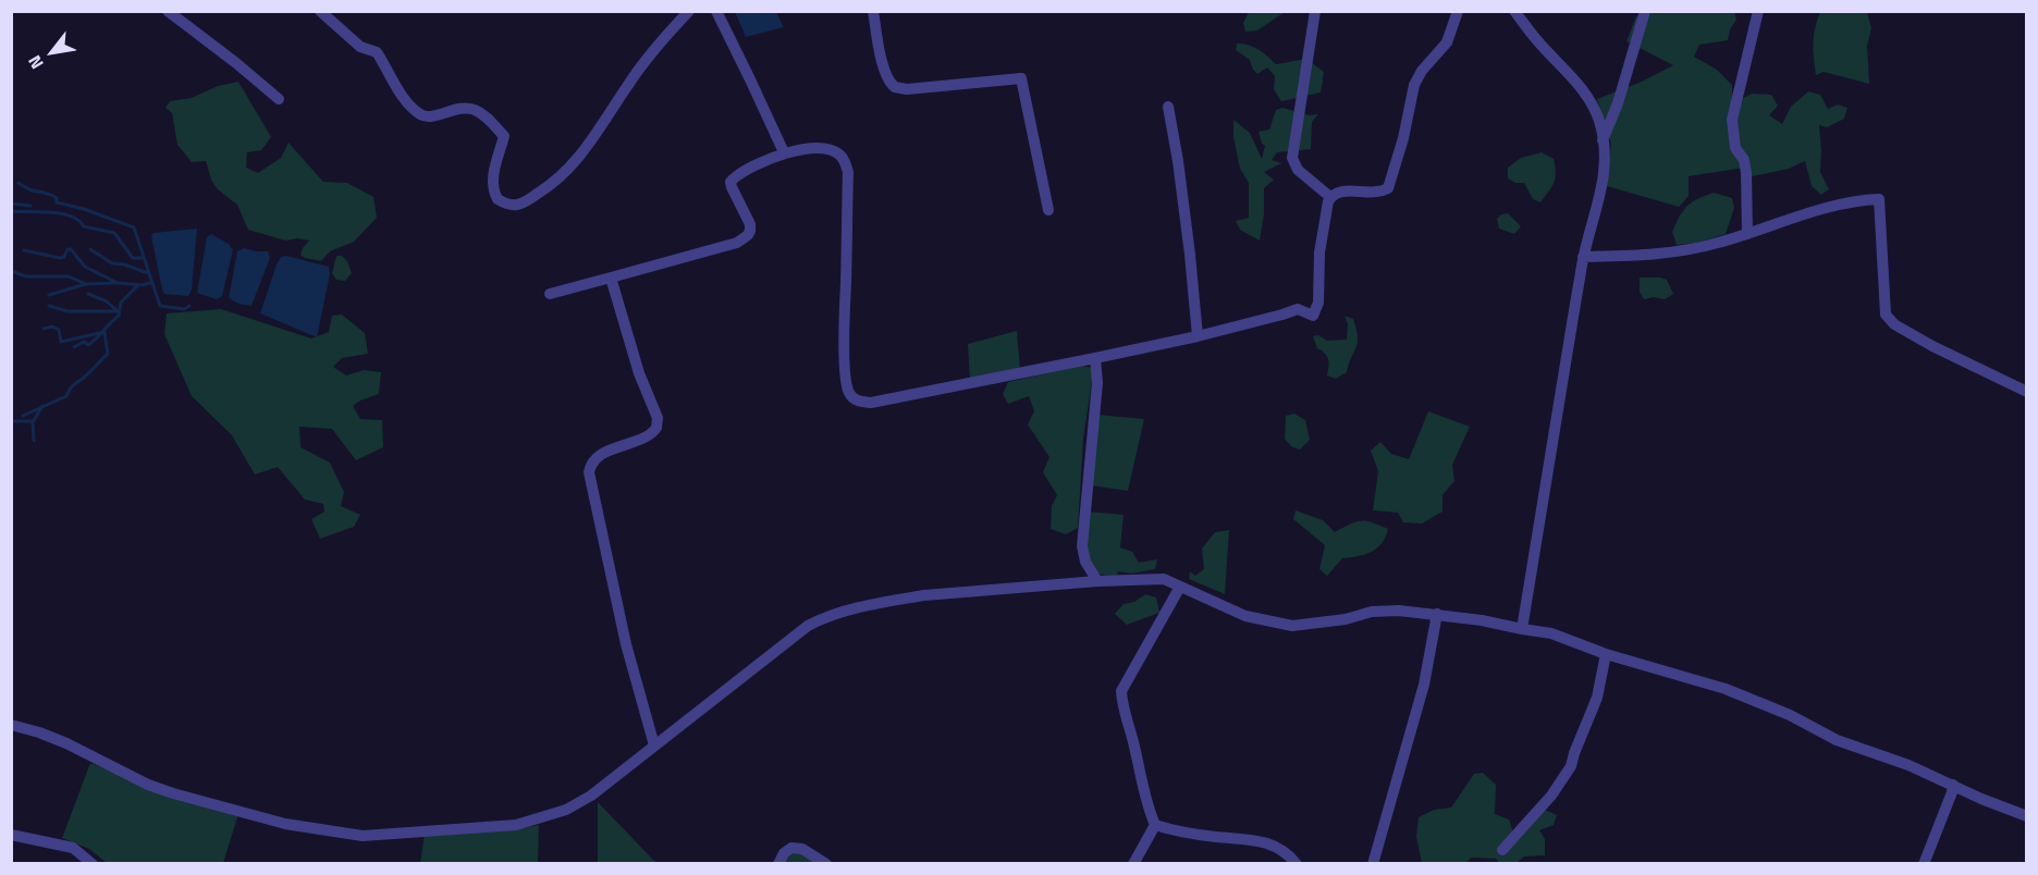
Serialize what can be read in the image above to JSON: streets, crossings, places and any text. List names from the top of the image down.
{
  "north": "bottom left"
}
